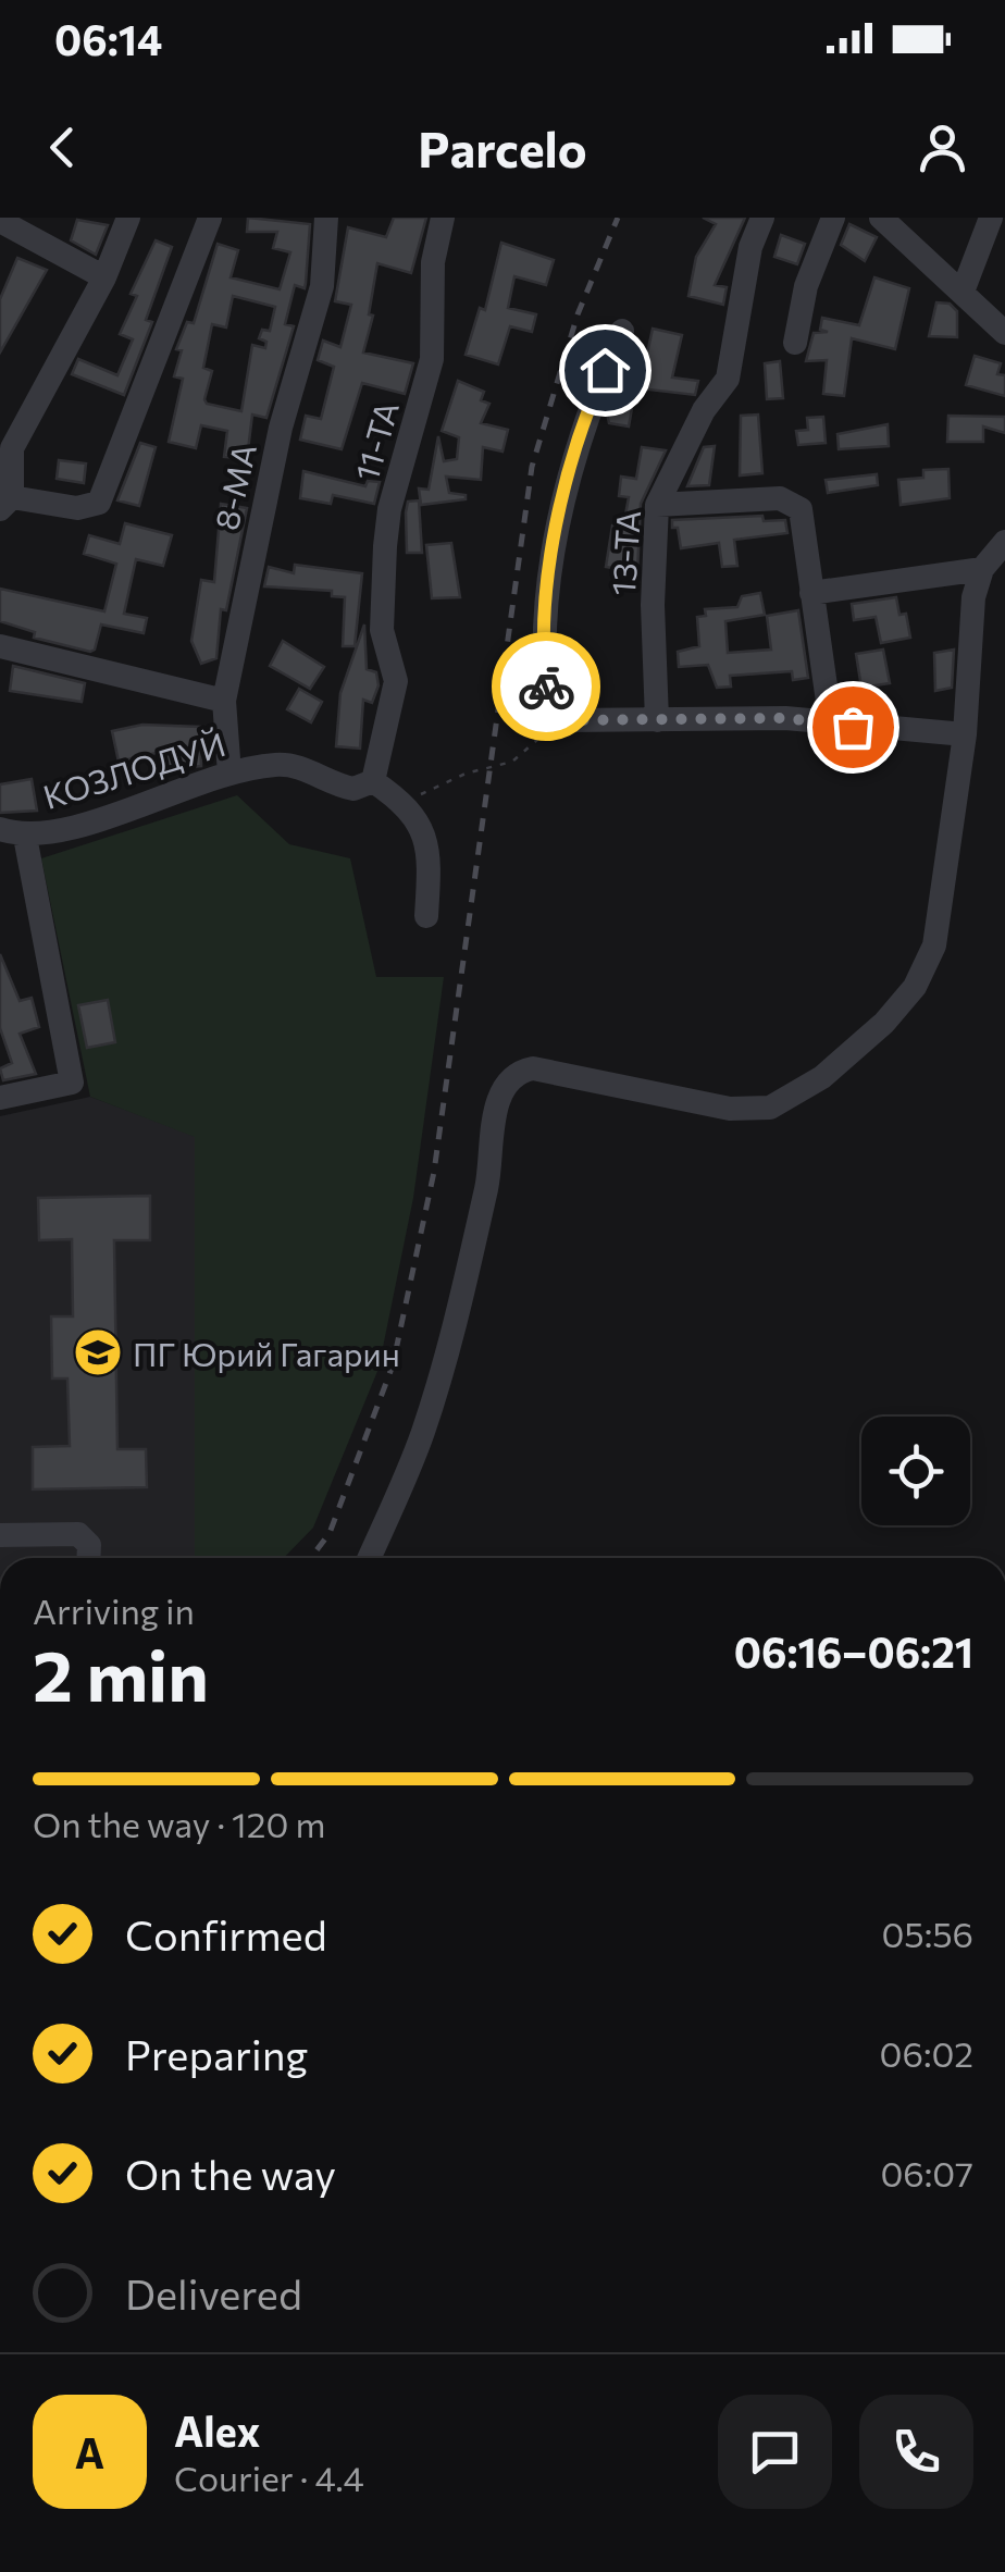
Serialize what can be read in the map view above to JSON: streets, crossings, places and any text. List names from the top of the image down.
{
  "streets": {
    "street": [
      "11-ТА",
      "8-МА",
      "13-ТА",
      "КОЗЛОДУЙ"
    ]
  },
  "crossings": [
    ["11-ТА", "КОЗЛОДУЙ"],
    ["8-МА", "КОЗЛОДУЙ"]
  ],
  "places": {
    "school or university": ["ПГ Юрий Гагарин"]
  },
  "page": {
    "status": "06:14",
    "header": "Parcelo",
    "heading": ["2 min", "Arriving in", "06:16–06:21"],
    "panel": ["Alex", "Courier · 4.4"],
    "bar": "On the way · 120 m",
    "list": [
      ["Confirmed", "05:56"],
      ["Preparing", "06:02"],
      ["On the way", "06:07"],
      "Delivered"
    ],
    "round": "A"
  }
}
